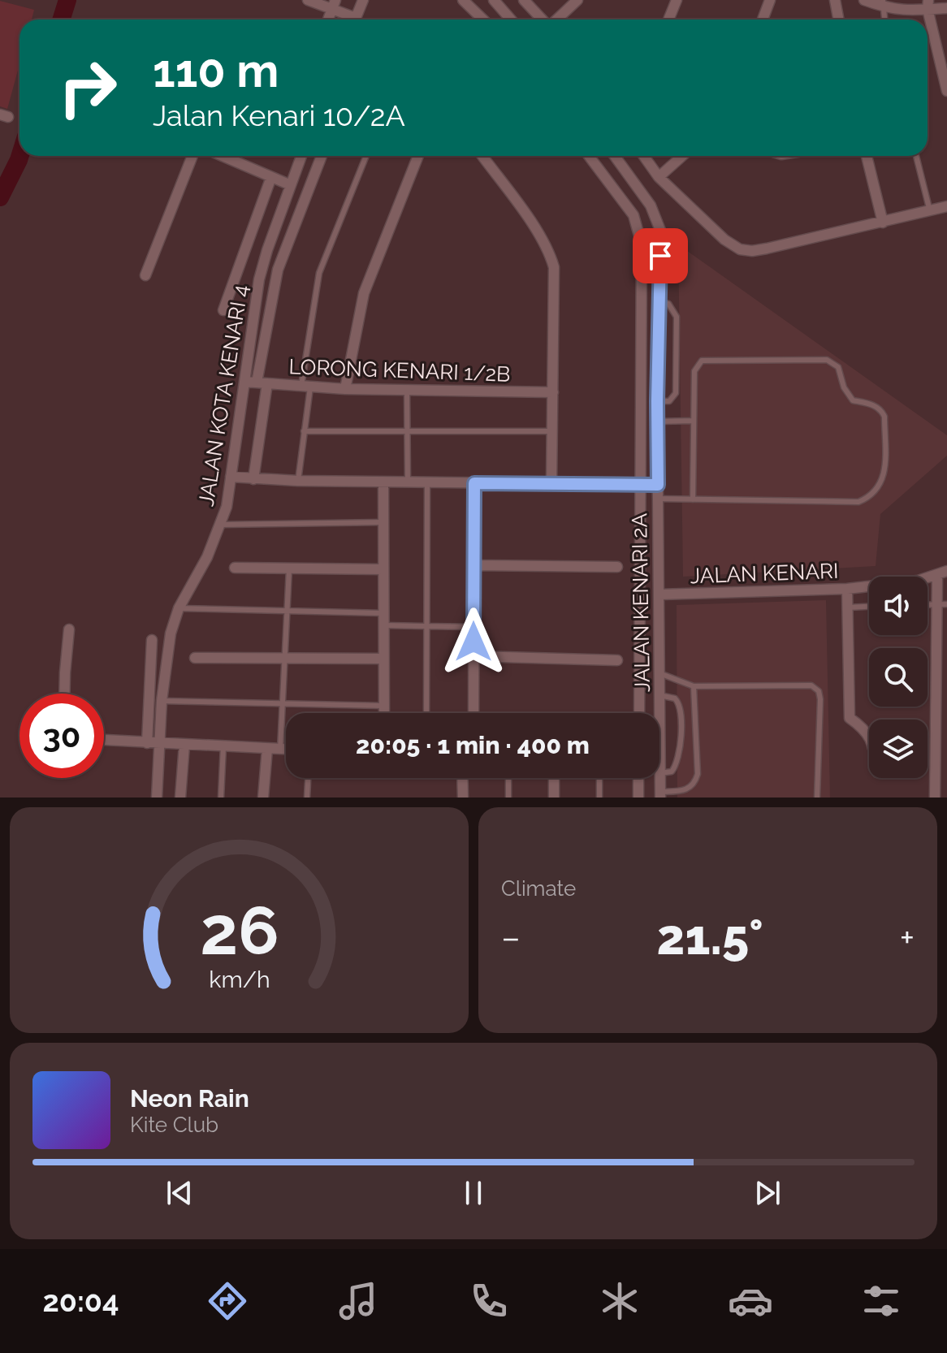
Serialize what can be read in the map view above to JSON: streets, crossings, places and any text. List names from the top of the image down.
{
  "streets": {
    "street": [
      "LORONG KENARI 1/2B",
      "JALAN KOTA KENARI 4",
      "JALAN KENARI",
      "JALAN KENARI 2A"
    ]
  },
  "crossings": [
    ["LORONG KENARI 1/2B", "JALAN KOTA KENARI 4"],
    ["JALAN KENARI", "JALAN KENARI 2A"]
  ],
  "page": {
    "turn": ["110 m", "Jalan Kenari 10/2A"],
    "limit": "30",
    "trip": "20:05 · 1 min · 400 m",
    "tile": "Climate",
    "heat": ["−", "21.5°", "+"],
    "song": ["Neon Rain", "Kite Club"],
    "tabs": "20:04",
    "gauge": ["26", "km/h"]
  }
}
